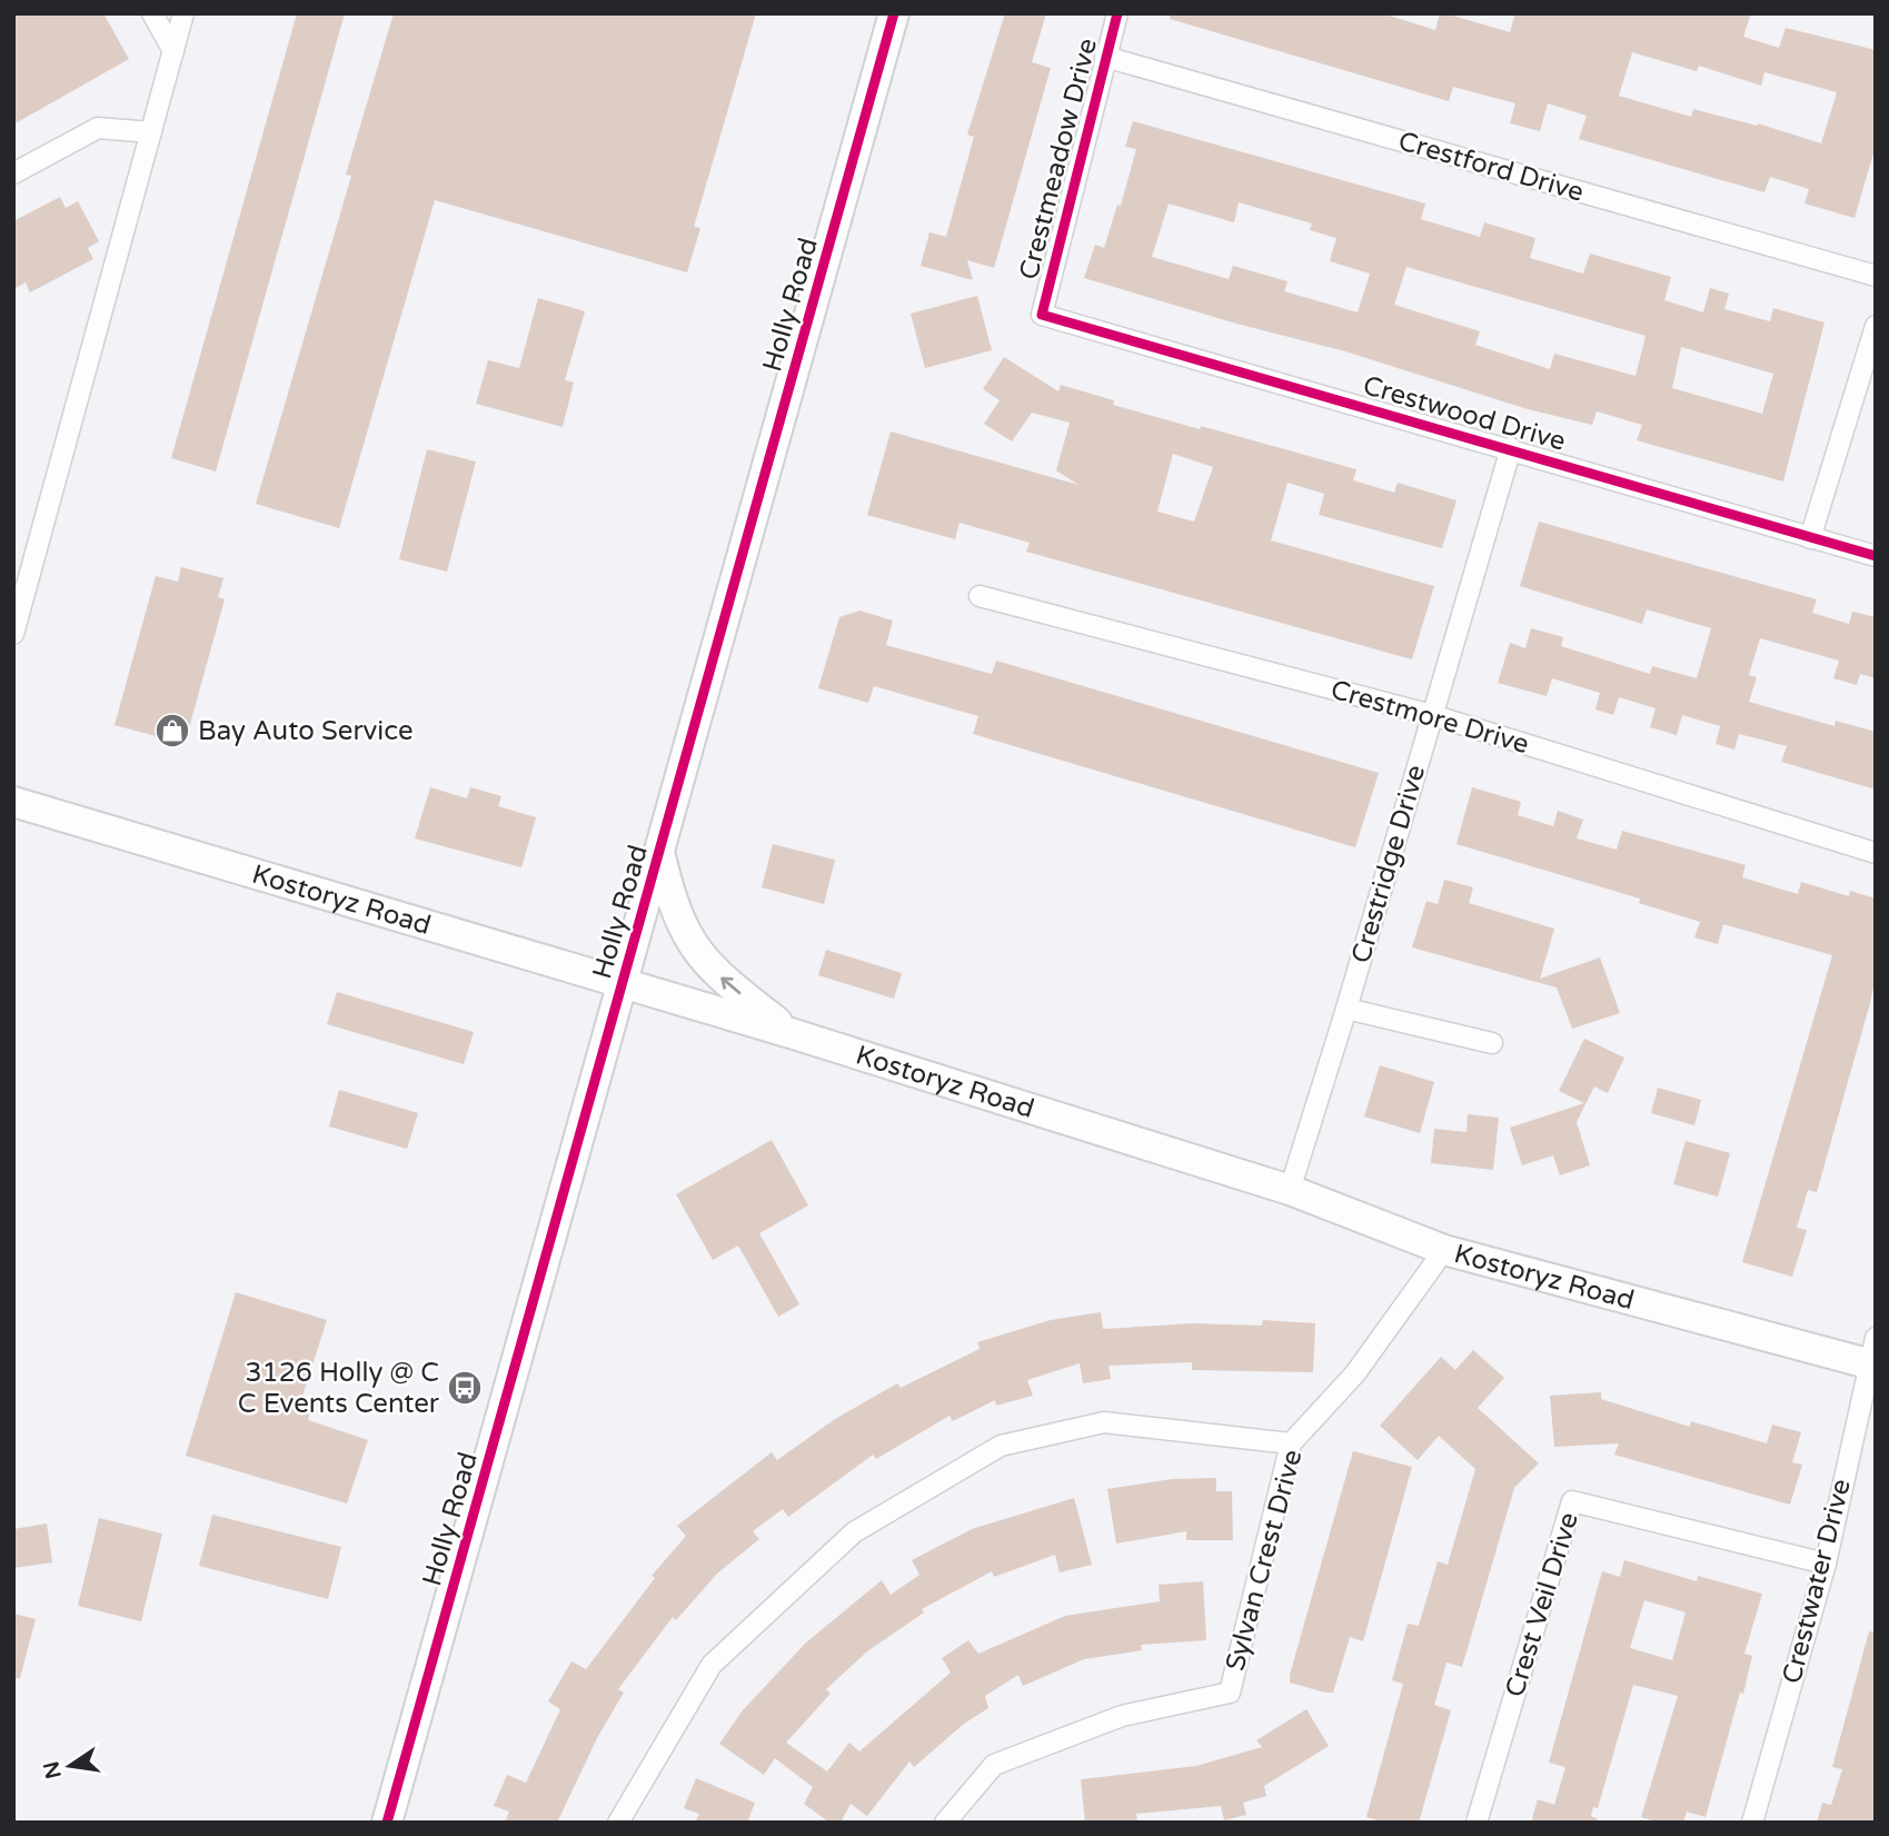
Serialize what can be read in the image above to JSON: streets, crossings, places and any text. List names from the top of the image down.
{
  "streets": {
    "main road": ["Holly Road", "Kostoryz Road"],
    "street": [
      "Crestmeadow Drive",
      "Crestford Drive",
      "Crestwood Drive",
      "Crestmore Drive",
      "Crestridge Drive",
      "Sylvan Crest Drive",
      "Crestwater Drive",
      "Crest Veil Drive"
    ]
  },
  "crossings": [
    ["Crestmeadow Drive", "Crestford Drive"],
    ["Crestmeadow Drive", "Crestwood Drive"],
    ["Holly Road", "Kostoryz Road"],
    ["Crestwood Drive", "Crestridge Drive"],
    ["Crestmore Drive", "Crestridge Drive"],
    ["Crestridge Drive", "Kostoryz Road"],
    ["Kostoryz Road", "Sylvan Crest Drive"],
    ["Kostoryz Road", "Crestwater Drive"],
    ["Crestwater Drive", "Crest Veil Drive"]
  ],
  "places": {
    "shop": ["Bay Auto Service"],
    "bus stop": ["3126 Holly @ C C Events Center"]
  },
  "north": "left"
}
